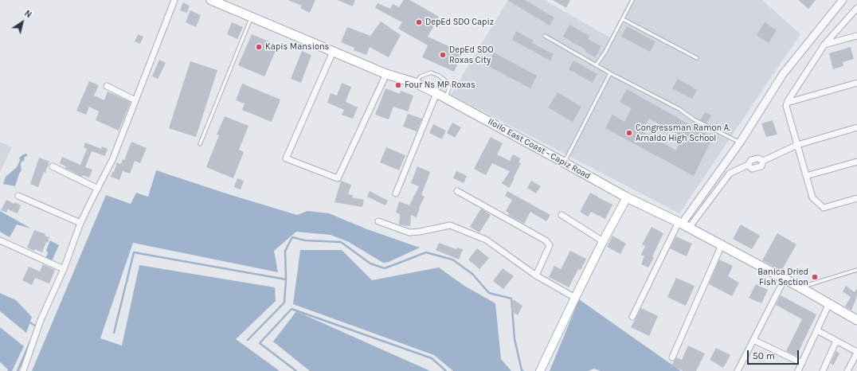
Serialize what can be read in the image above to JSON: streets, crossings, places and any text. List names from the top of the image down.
{
  "streets": {
    "main road": ["Iloilo East Coast - Capiz Road"]
  },
  "places": [
    "DepEd SDO Capiz",
    "Kapis Mansions",
    "DepEd SDO Roxas City",
    "Four Ns MP Roxas",
    "Congressman Ramon A. Arnaldo High School",
    "Banica Dried Fish Section"
  ],
  "scale_bar": "50 m",
  "north": "top right"
}
